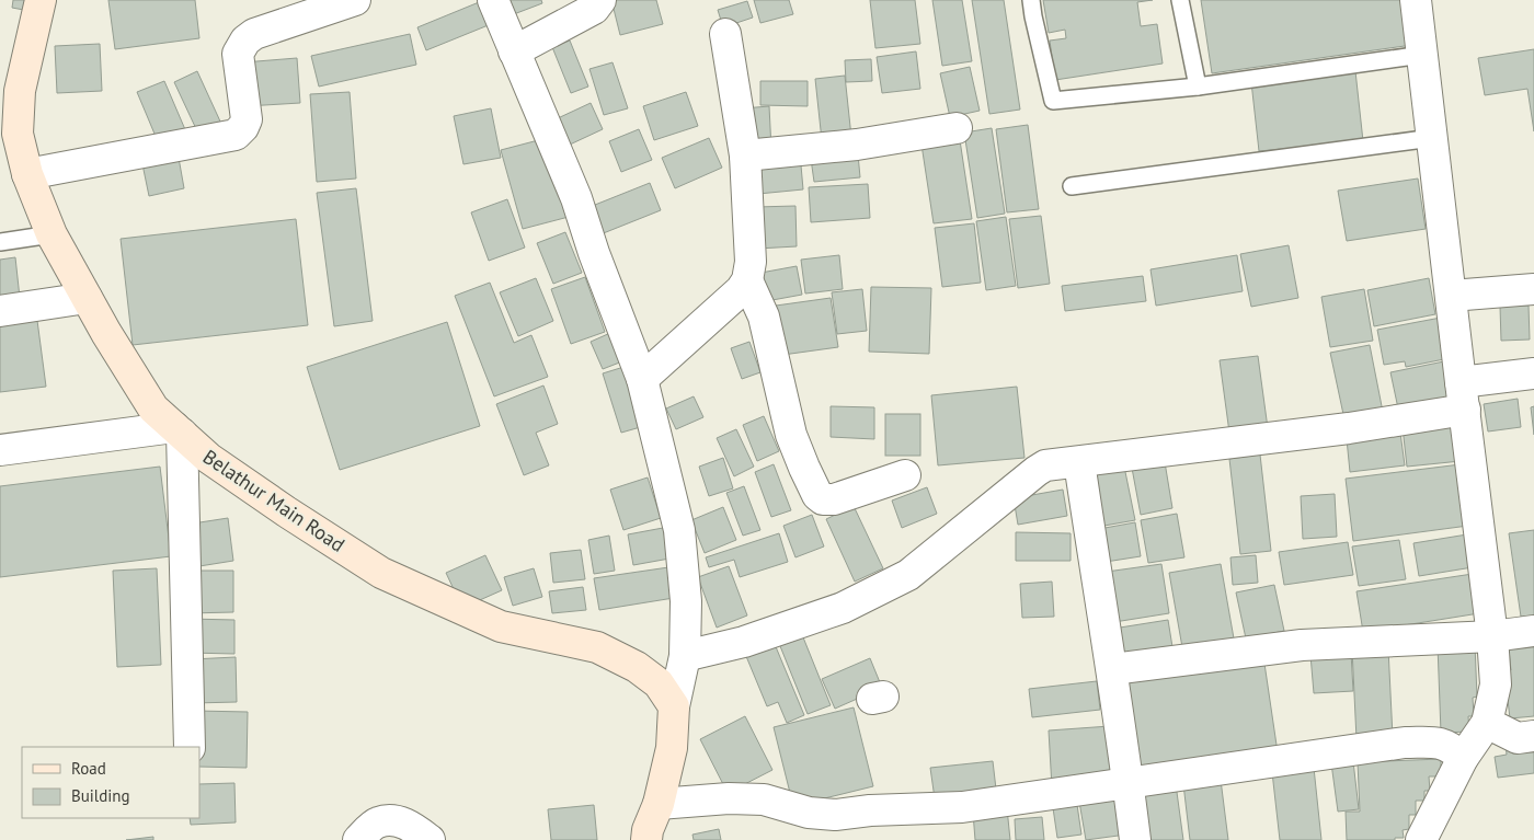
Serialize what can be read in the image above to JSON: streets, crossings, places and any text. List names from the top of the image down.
{
  "streets": {
    "street": ["Belathur Main Road"]
  },
  "legend": ["Road", "Building"]
}
